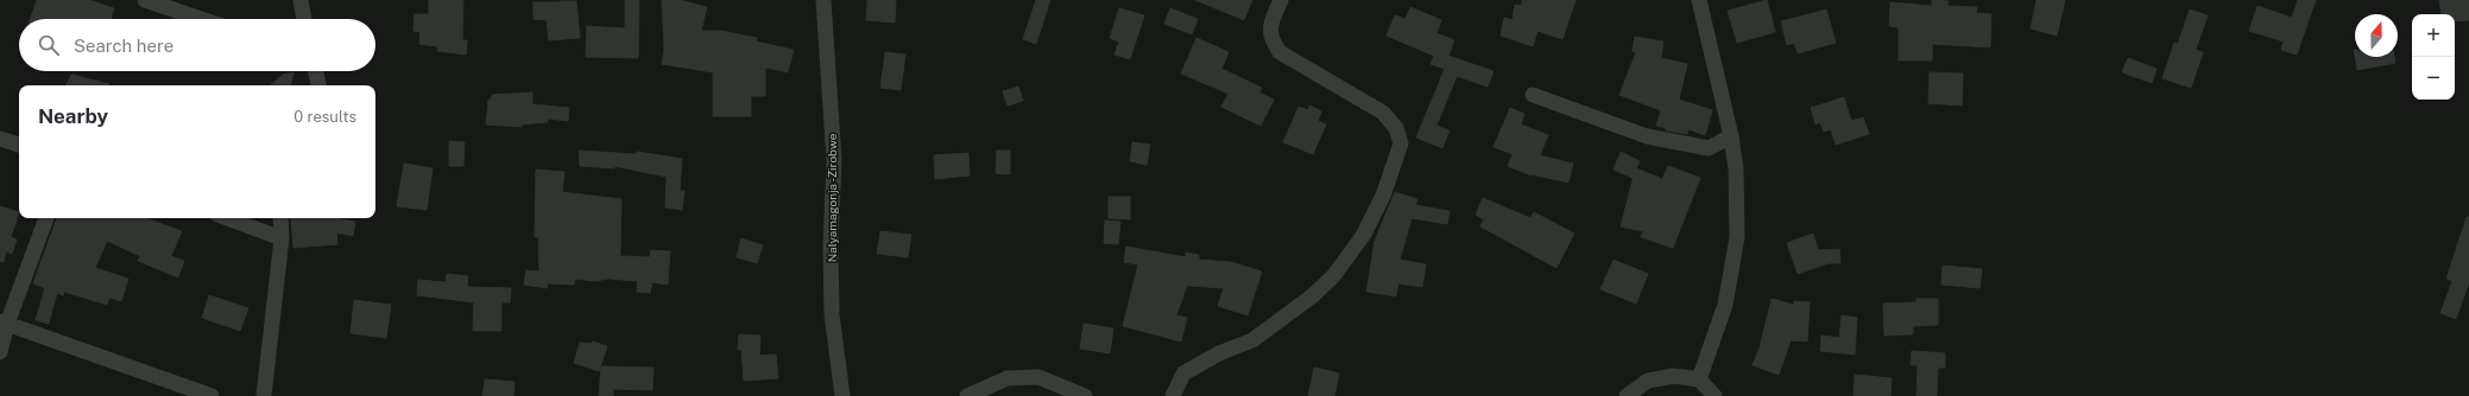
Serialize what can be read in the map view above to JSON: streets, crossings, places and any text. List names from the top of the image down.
{
  "streets": {
    "street": ["Nalyamagonja -Zirobwe"]
  },
  "north": "top",
  "page": {
    "map_buttons": ["+", "−"],
    "search": "Search here",
    "heading": ["Nearby", "0 results"]
  }
}
